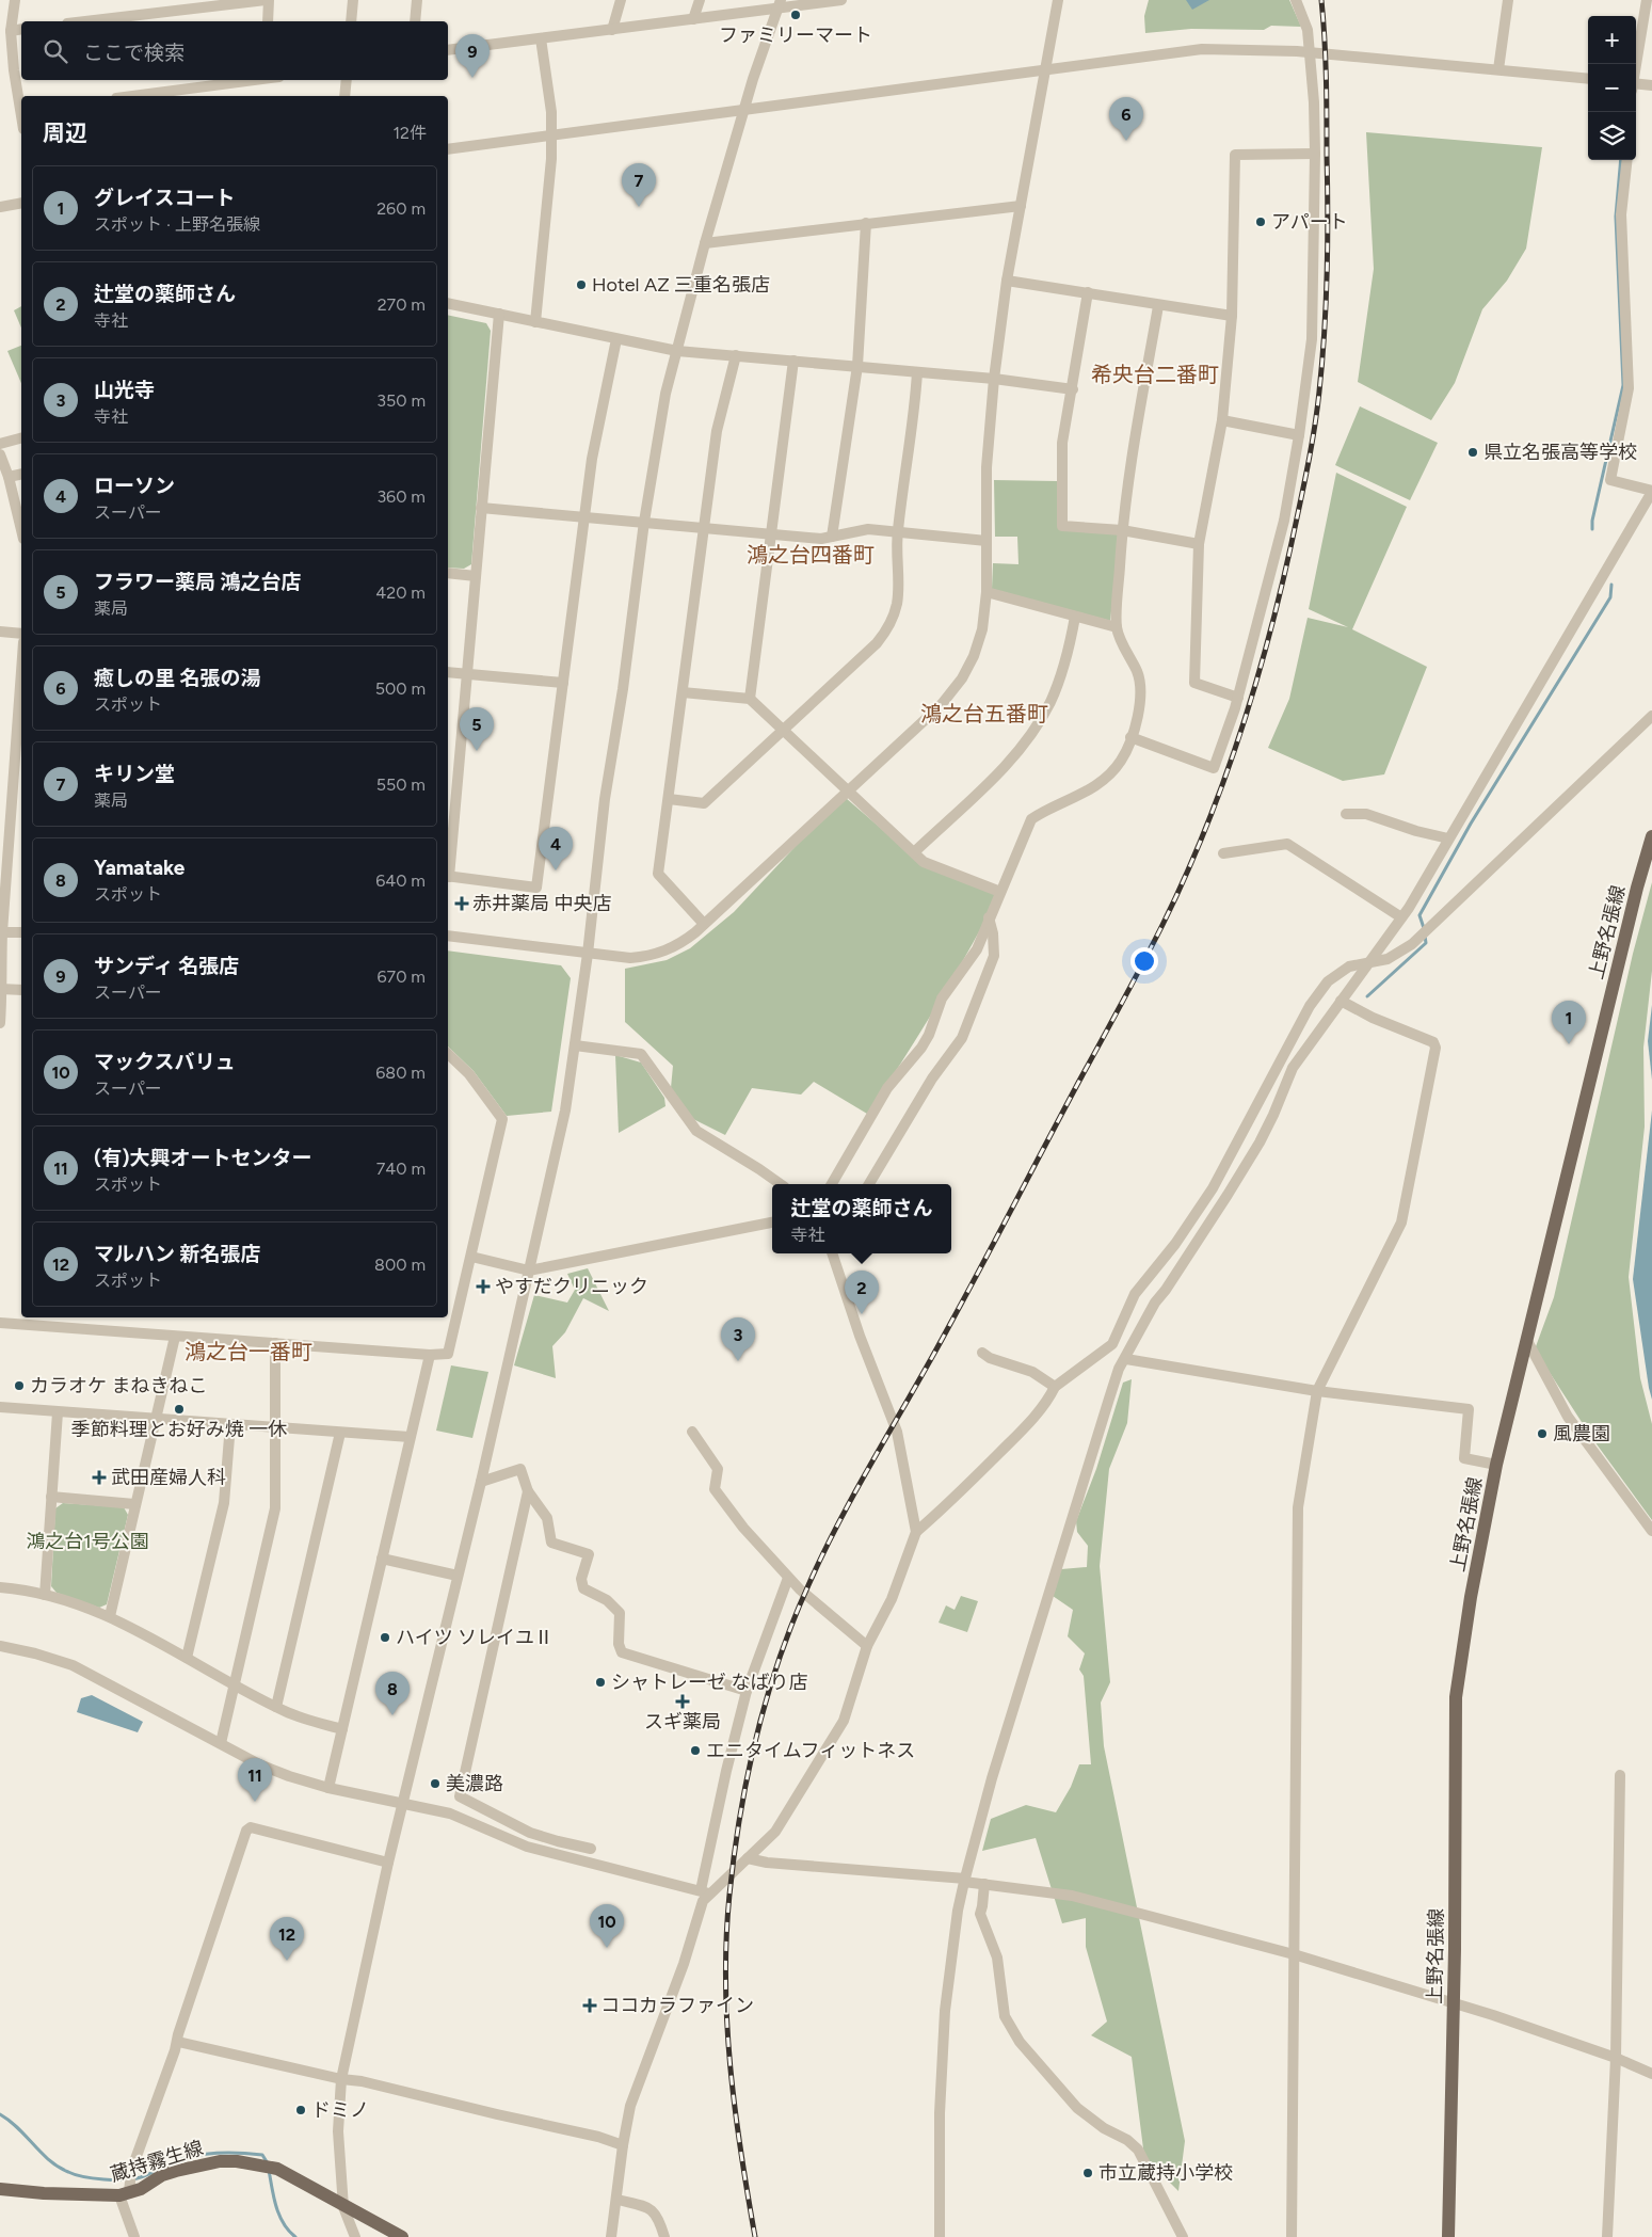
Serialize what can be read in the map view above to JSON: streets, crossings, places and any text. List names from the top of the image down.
{
  "streets": {
    "main road": ["上野名張線", "蔵持霧生線"]
  },
  "districts": [
    "希央台二番町",
    "鴻之台四番町",
    "鴻之台五番町",
    "鴻之台一番町"
  ],
  "parks": ["鴻之台1号公園"],
  "places": {
    "other": [
      "ファミリーマート",
      "アパート",
      "Hotel AZ 三重名張店",
      "県立名張高等学校",
      "カラオケ まねきねこ",
      "季節料理とお好み焼 一休",
      "風農園",
      "ハイツ ソレイユⅡ",
      "シャトレーゼ なばり店",
      "エニタイムフィットネス",
      "美濃路",
      "ドミノ",
      "市立蔵持小学校"
    ],
    "health": [
      "赤井薬局 中央店",
      "やすだクリニック",
      "武田産婦人科",
      "スギ薬局",
      "ココカラファイン"
    ]
  },
  "page": {
    "map_buttons": ["+", "−"],
    "search": "ここで検索",
    "pins": [
      "9",
      "6",
      "7",
      "5",
      "4",
      "1",
      "2",
      "3",
      "8",
      "11",
      "10",
      "12"
    ],
    "heading": ["周辺", "12件"],
    "list": [
      {
        "mark": "1",
        "name": "グレイスコート",
        "note": "スポット · 上野名張線",
        "value": "260 m"
      },
      {
        "mark": "2",
        "name": "辻堂の薬師さん",
        "note": "寺社",
        "value": "270 m"
      },
      {
        "mark": "3",
        "name": "山光寺",
        "note": "寺社",
        "value": "350 m"
      },
      {
        "mark": "4",
        "name": "ローソン",
        "note": "スーパー",
        "value": "360 m"
      },
      {
        "mark": "5",
        "name": "フラワー薬局 鴻之台店",
        "note": "薬局",
        "value": "420 m"
      },
      {
        "mark": "6",
        "name": "癒しの里 名張の湯",
        "note": "スポット",
        "value": "500 m"
      },
      {
        "mark": "7",
        "name": "キリン堂",
        "note": "薬局",
        "value": "550 m"
      },
      {
        "mark": "8",
        "name": "Yamatake",
        "note": "スポット",
        "value": "640 m"
      },
      {
        "mark": "9",
        "name": "サンディ 名張店",
        "note": "スーパー",
        "value": "670 m"
      },
      {
        "mark": "10",
        "name": "マックスバリュ",
        "note": "スーパー",
        "value": "680 m"
      },
      {
        "mark": "11",
        "name": "(有)大興オートセンター",
        "note": "スポット",
        "value": "740 m"
      },
      {
        "mark": "12",
        "name": "マルハン 新名張店",
        "note": "スポット",
        "value": "800 m"
      }
    ],
    "popup": ["辻堂の薬師さん", "寺社"]
  }
}
